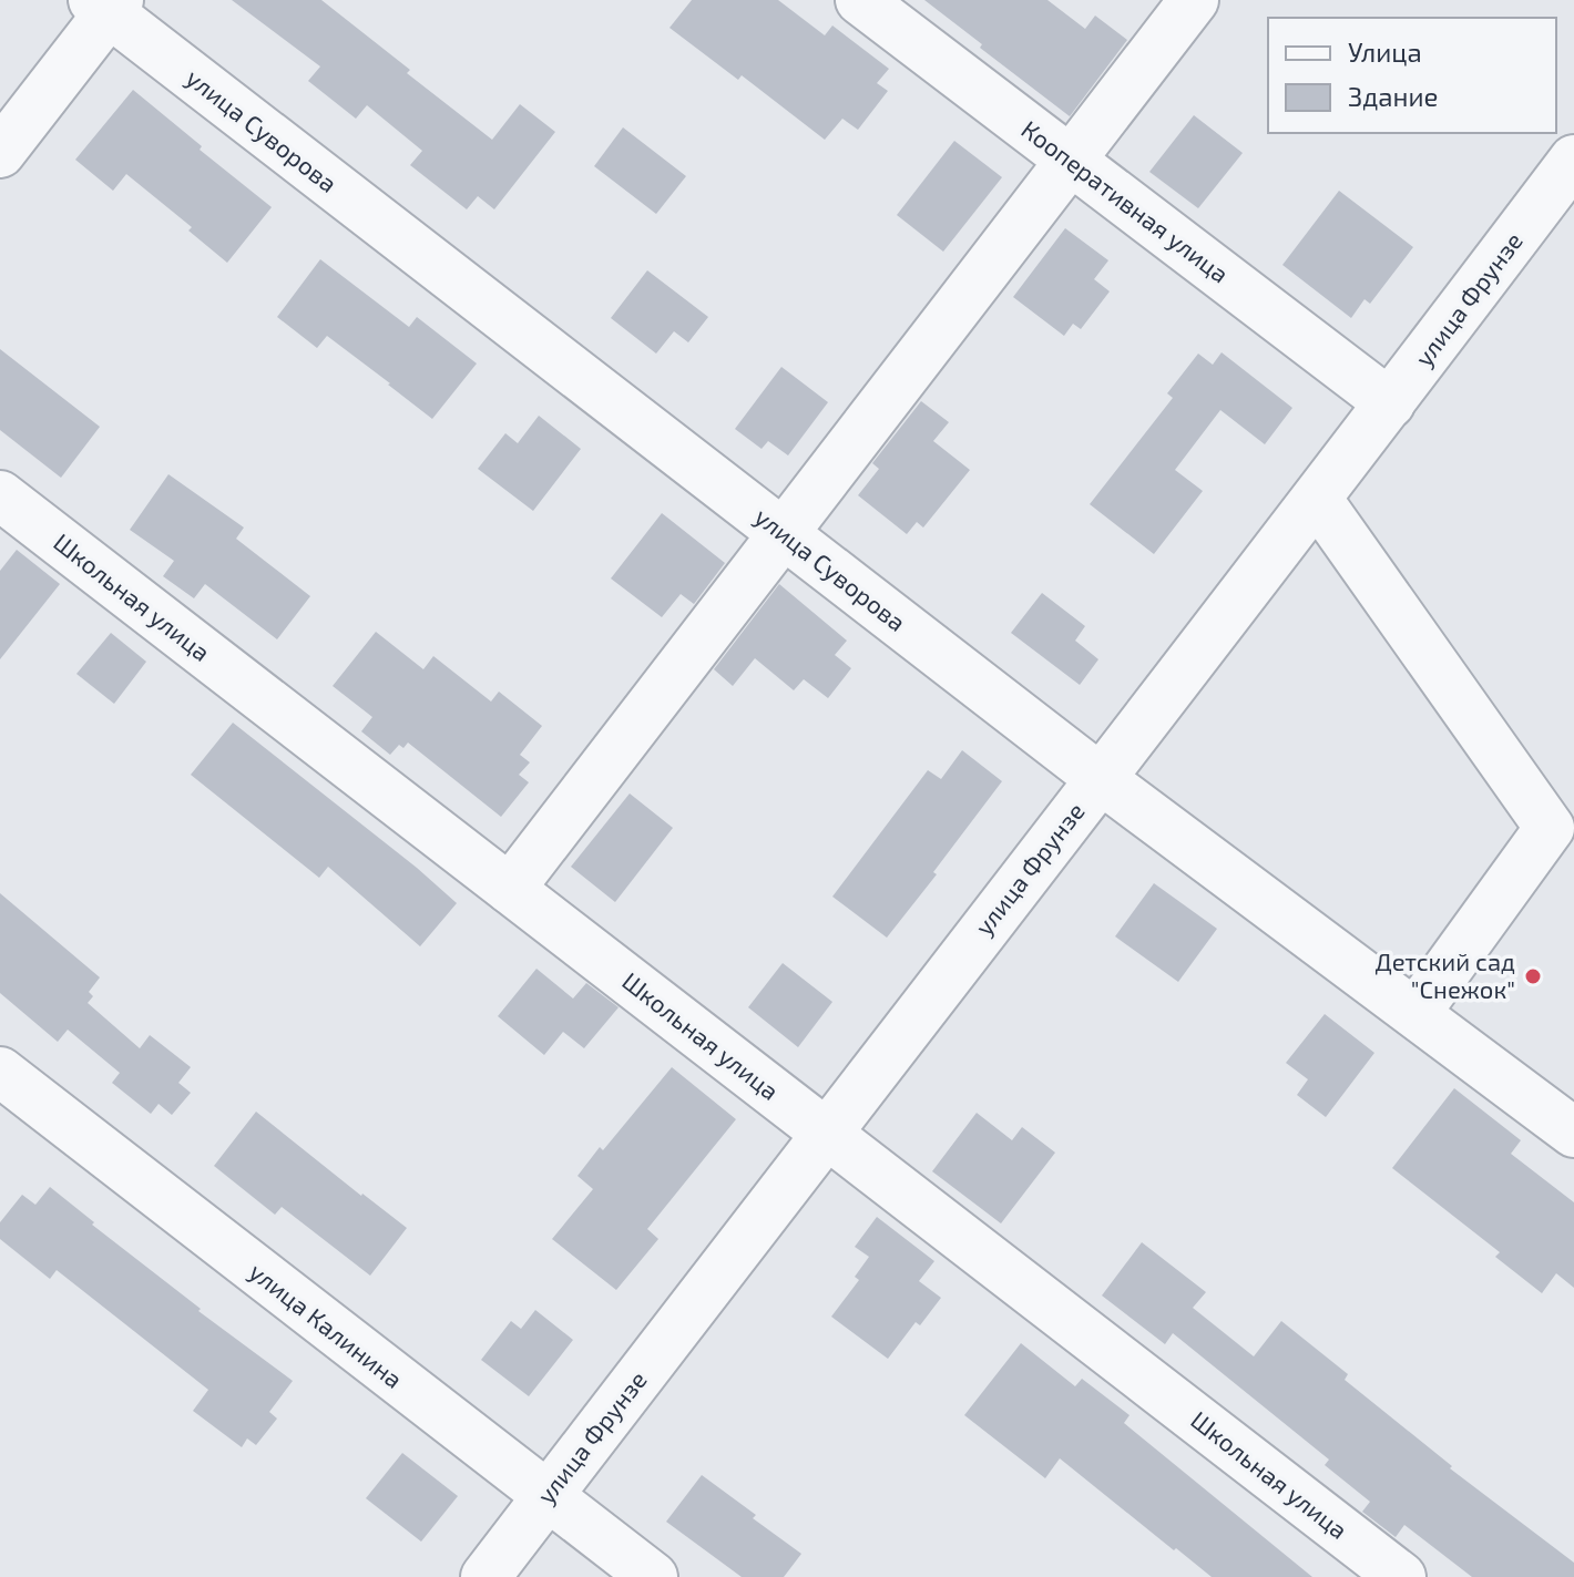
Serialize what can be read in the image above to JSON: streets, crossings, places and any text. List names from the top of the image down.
{
  "streets": {
    "street": [
      "улица Суворова",
      "Кооперативная улица",
      "улица Фрунзе",
      "Школьная улица",
      "улица Калинина"
    ]
  },
  "crossings": [
    ["улица Суворова", "улица Фрунзе"],
    ["Кооперативная улица", "улица Фрунзе"],
    ["улица Фрунзе", "Школьная улица"],
    ["улица Фрунзе", "улица Калинина"]
  ],
  "places": ["Детский сад \"Снежок\""],
  "legend": ["Улица", "Здание"]
}
